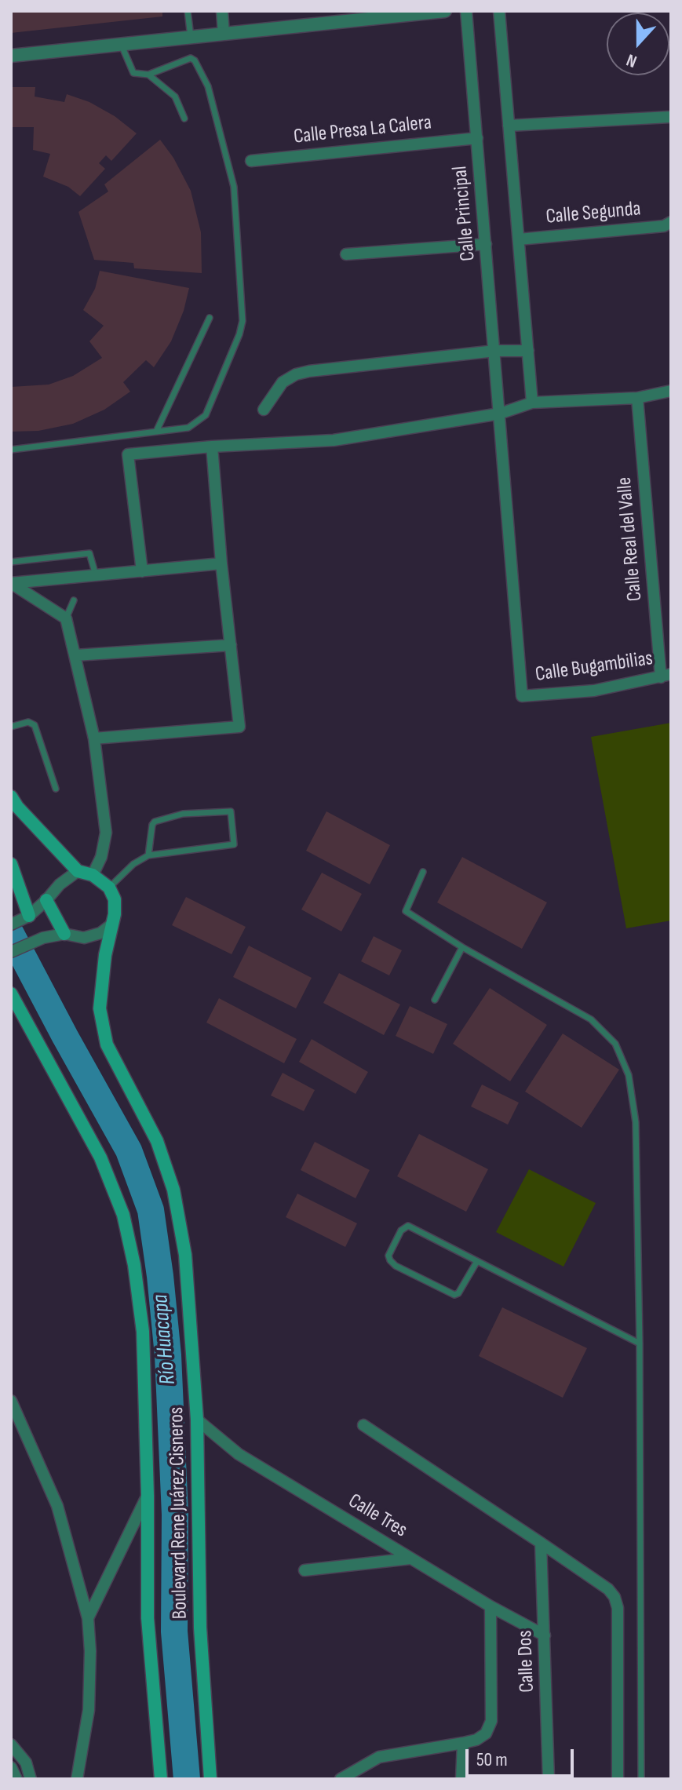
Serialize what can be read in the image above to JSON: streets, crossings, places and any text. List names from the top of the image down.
{
  "streets": {
    "main road": ["Boulevard Rene Juárez Cisneros"],
    "street": [
      "Calle Presa La Calera",
      "Calle Principal",
      "Calle Segunda",
      "Calle Real del Valle",
      "Calle Bugambilias",
      "Calle Tres",
      "Calle Dos"
    ]
  },
  "crossings": [
    ["Calle Presa La Calera", "Calle Principal"],
    ["Calle Principal", "Calle Bugambilias"],
    ["Calle Real del Valle", "Calle Bugambilias"],
    ["Boulevard Rene Juárez Cisneros", "Calle Tres"],
    ["Calle Tres", "Calle Dos"]
  ],
  "water": ["Río Huacapa"],
  "scale_bar": "50 m",
  "north": "bottom"
}
